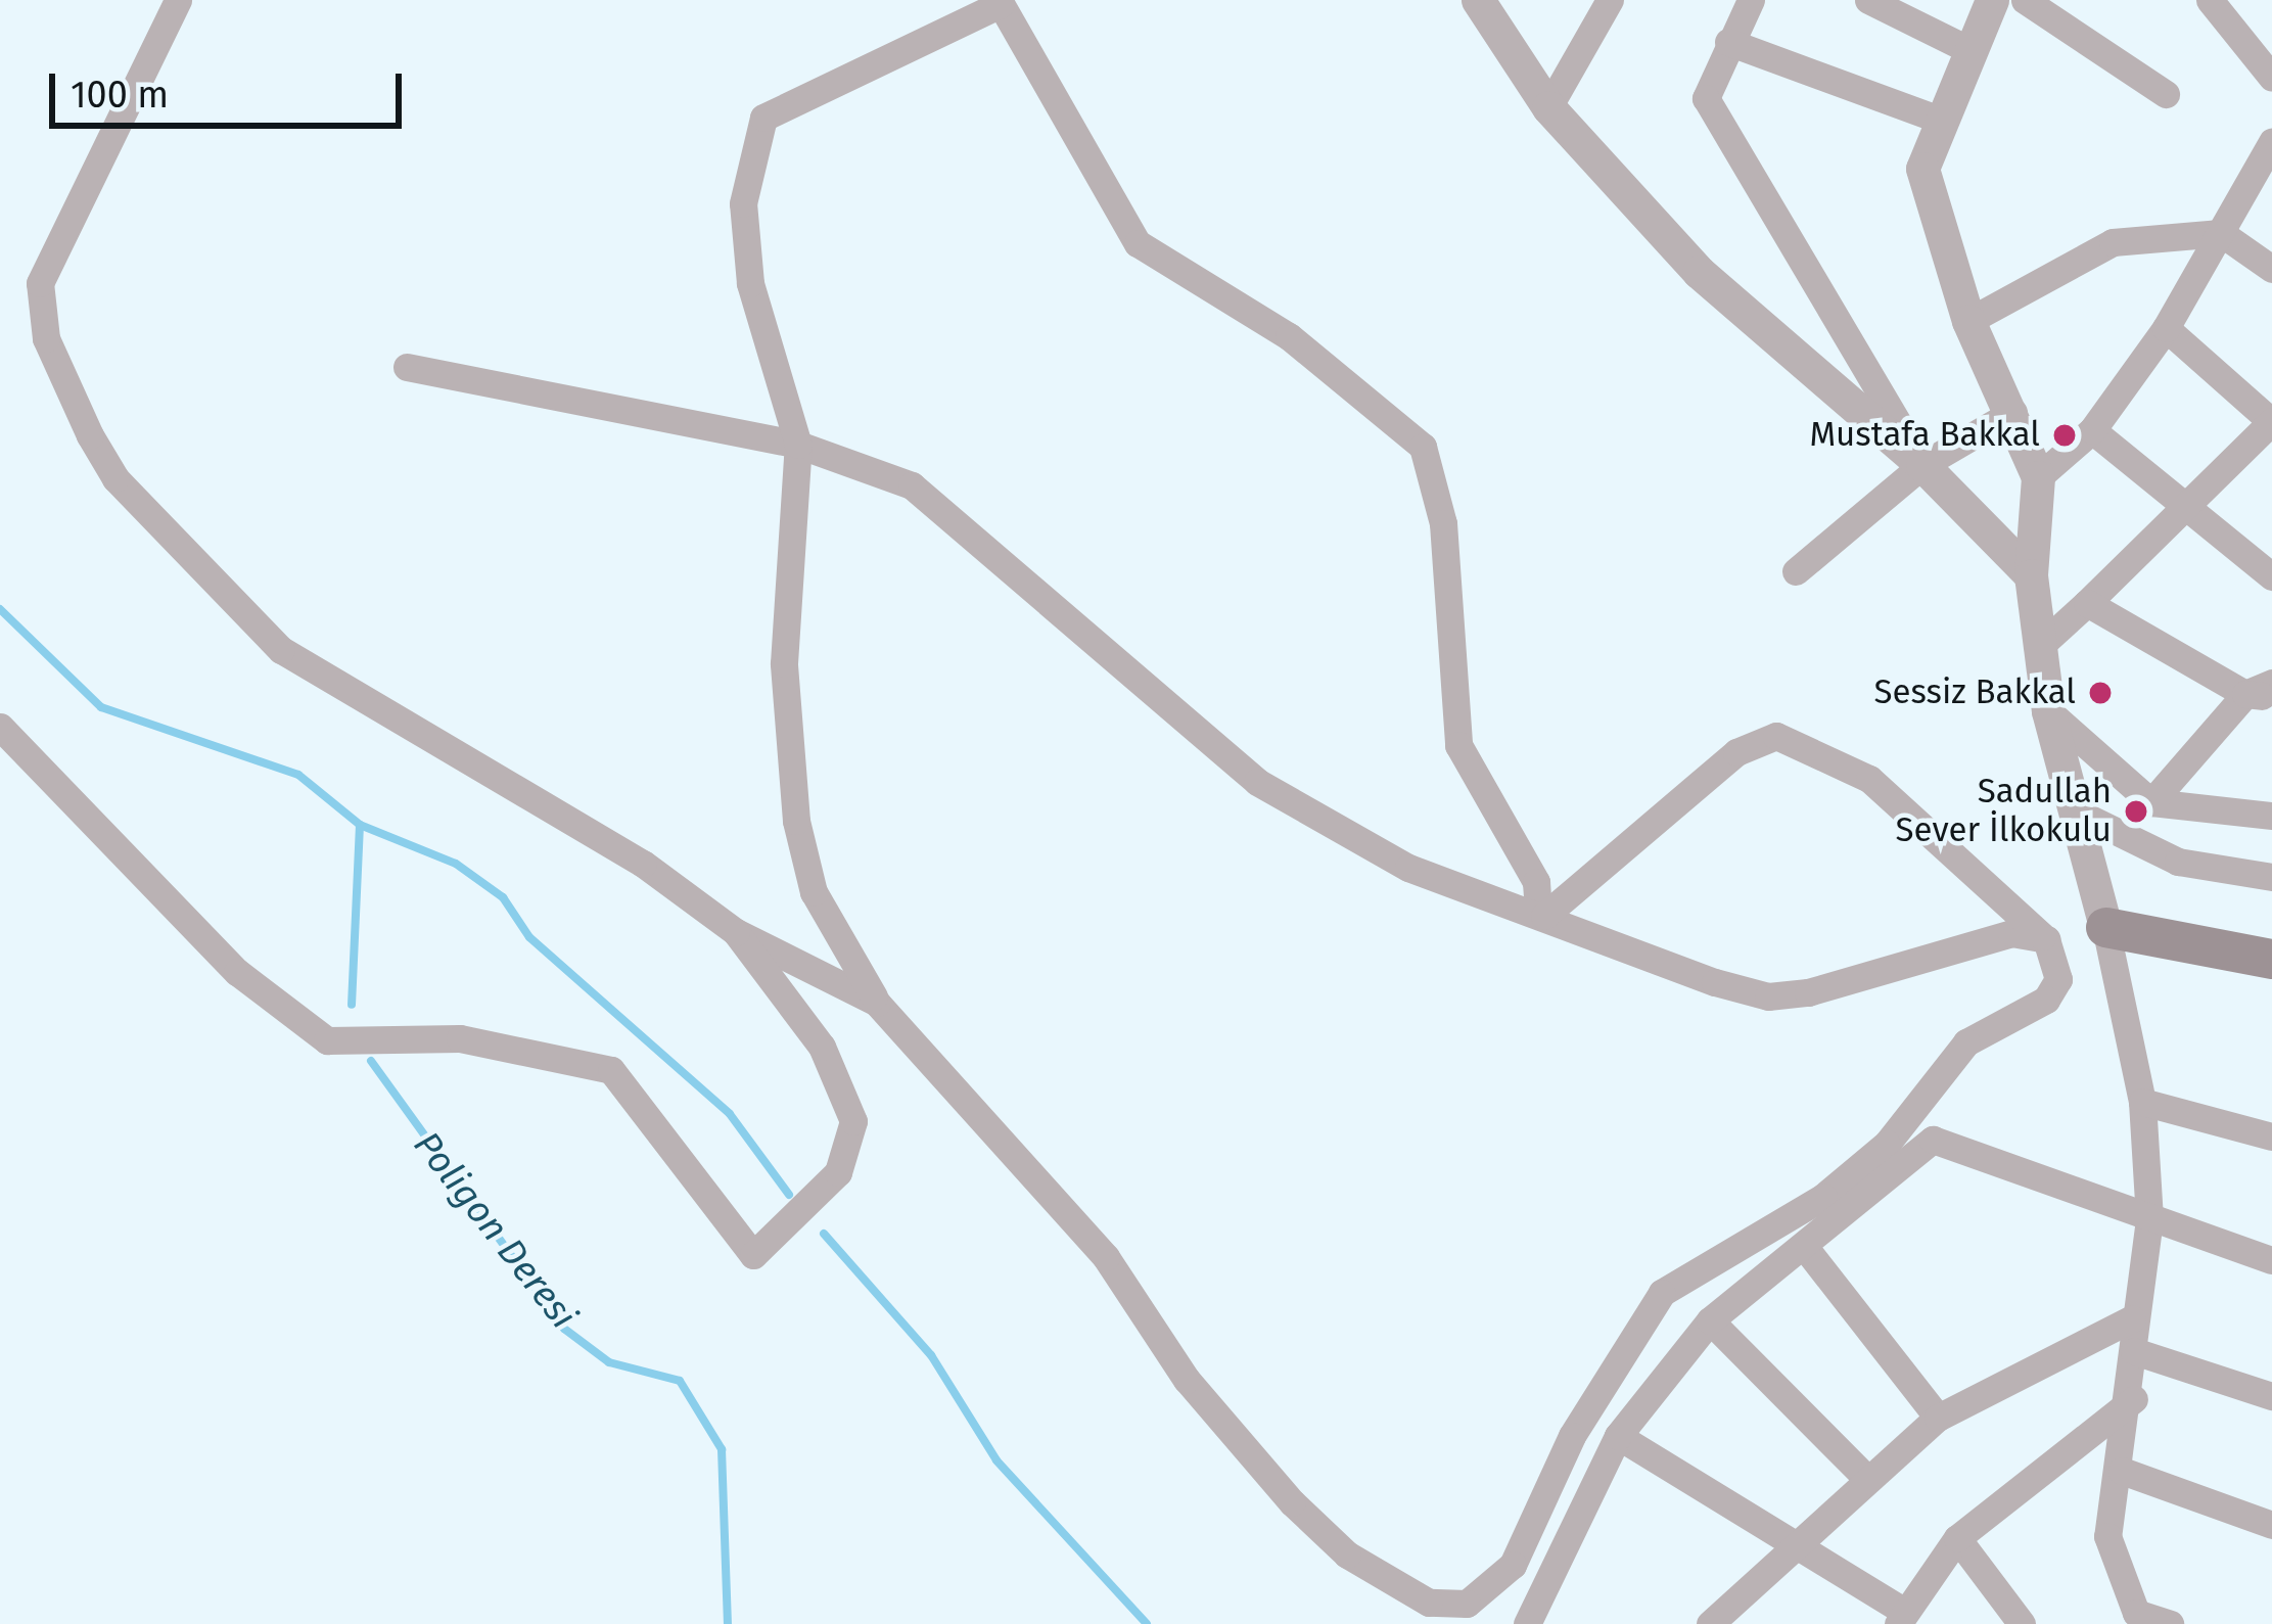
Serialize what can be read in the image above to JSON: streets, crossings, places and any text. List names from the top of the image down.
{
  "water": ["Poligon Deresi"],
  "places": ["Mustafa Bakkal", "Sessiz Bakkal", "Sadullah Sever İlkokulu"],
  "scale_bar": "100 m"
}
